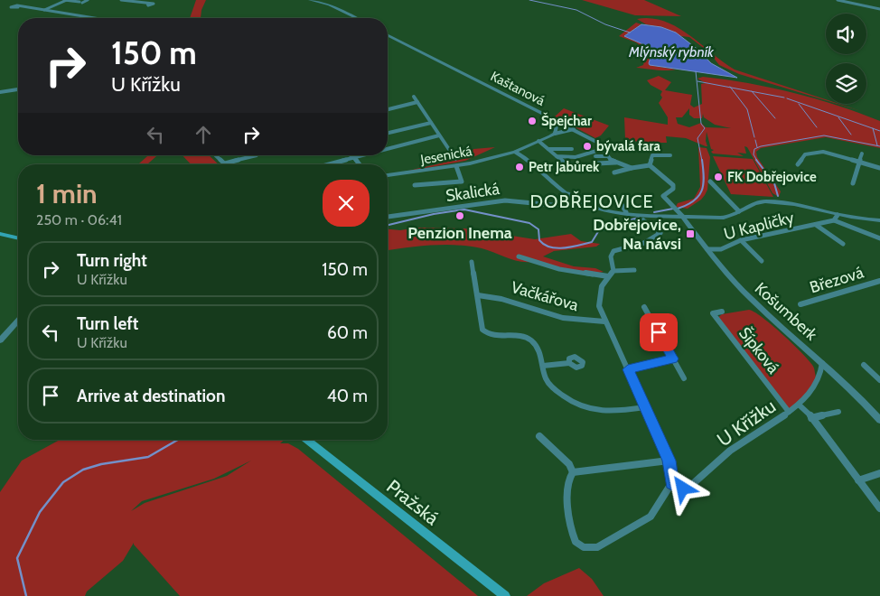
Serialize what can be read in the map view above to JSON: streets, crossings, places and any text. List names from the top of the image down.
{
  "streets": {
    "main road": ["Pražská"],
    "street": [
      "Kaštanová",
      "Jesenická",
      "Skalická",
      "U Kapličky",
      "Březová",
      "Vačkářova",
      "Košumberk",
      "Šípková",
      "U Křížku"
    ]
  },
  "crossings": [
    ["U Kapličky", "Košumberk"],
    ["Košumberk", "U Křížku"],
    ["Šípková", "U Křížku"]
  ],
  "districts": ["DOBŘEJOVICE"],
  "water": ["Mlýnský rybník"],
  "places": {
    "other": [
      "Špejchar",
      "bývalá fara",
      "Petr Jabůrek",
      "FK Dobřejovice",
      "Penzion Inema"
    ],
    "transit": ["Dobřejovice, Na návsi"]
  },
  "page": {
    "turn": ["150 m", "U Křížku"],
    "heading": ["1 min", "250 m · 06:41"],
    "list": [
      {
        "name": "Turn right",
        "note": "U Křížku",
        "value": "150 m"
      },
      {
        "name": "Turn left",
        "note": "U Křížku",
        "value": "60 m"
      },
      {
        "name": "Arrive at destination",
        "value": "40 m"
      }
    ]
  }
}
